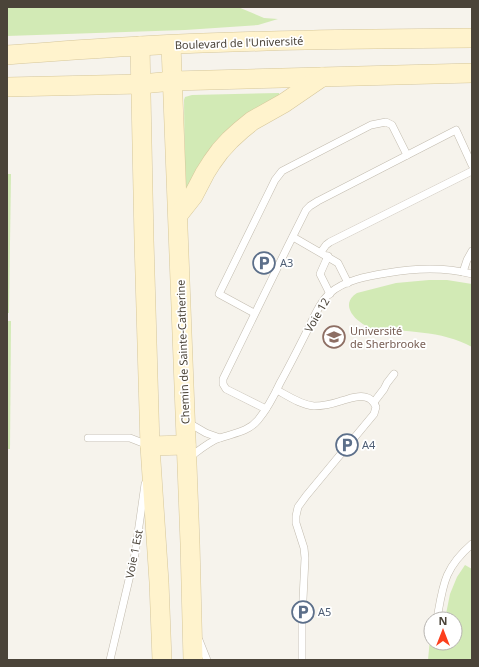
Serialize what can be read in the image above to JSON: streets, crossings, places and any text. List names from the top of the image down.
{
  "streets": {
    "main road": ["Boulevard de l'Université", "Chemin de Sainte-Catherine"],
    "lane": ["Voie 12", "Voie 1 Est"]
  },
  "crossings": [
    ["Boulevard de l'Université", "Chemin de Sainte-Catherine"],
    ["Voie 12", "Chemin de Sainte-Catherine"]
  ],
  "places": {
    "parking": ["A3", "A4", "A5"],
    "school or university": ["Université de Sherbrooke"]
  },
  "north": "top"
}
